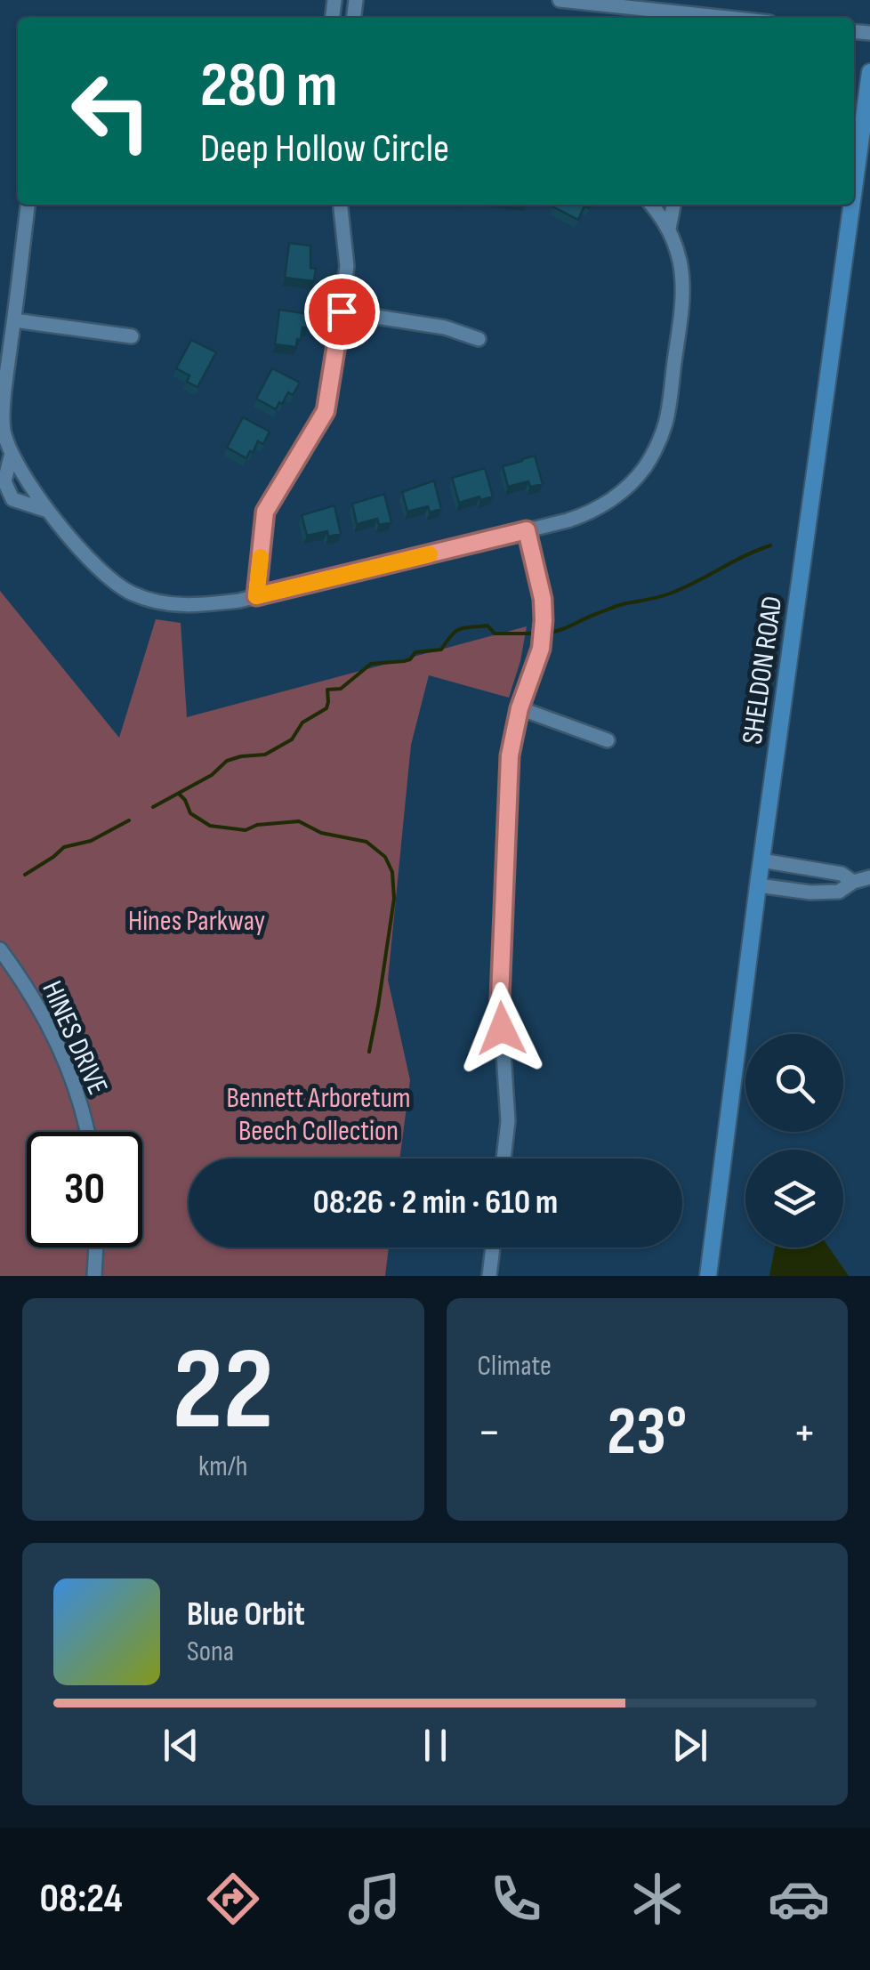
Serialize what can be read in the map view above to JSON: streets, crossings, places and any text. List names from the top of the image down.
{
  "streets": {
    "main road": ["SHELDON ROAD"],
    "street": ["HINES DRIVE"]
  },
  "parks": ["Hines Parkway", "Bennett Arboretum Beech Collection"],
  "page": {
    "turn": ["280 m", "Deep Hollow Circle"],
    "limit": "30",
    "trip": "08:26 · 2 min · 610 m",
    "tile": [
      ["22", "km/h"],
      "Climate"
    ],
    "heat": ["−", "23°", "+"],
    "song": ["Blue Orbit", "Sona"],
    "tabs": "08:24"
  }
}
